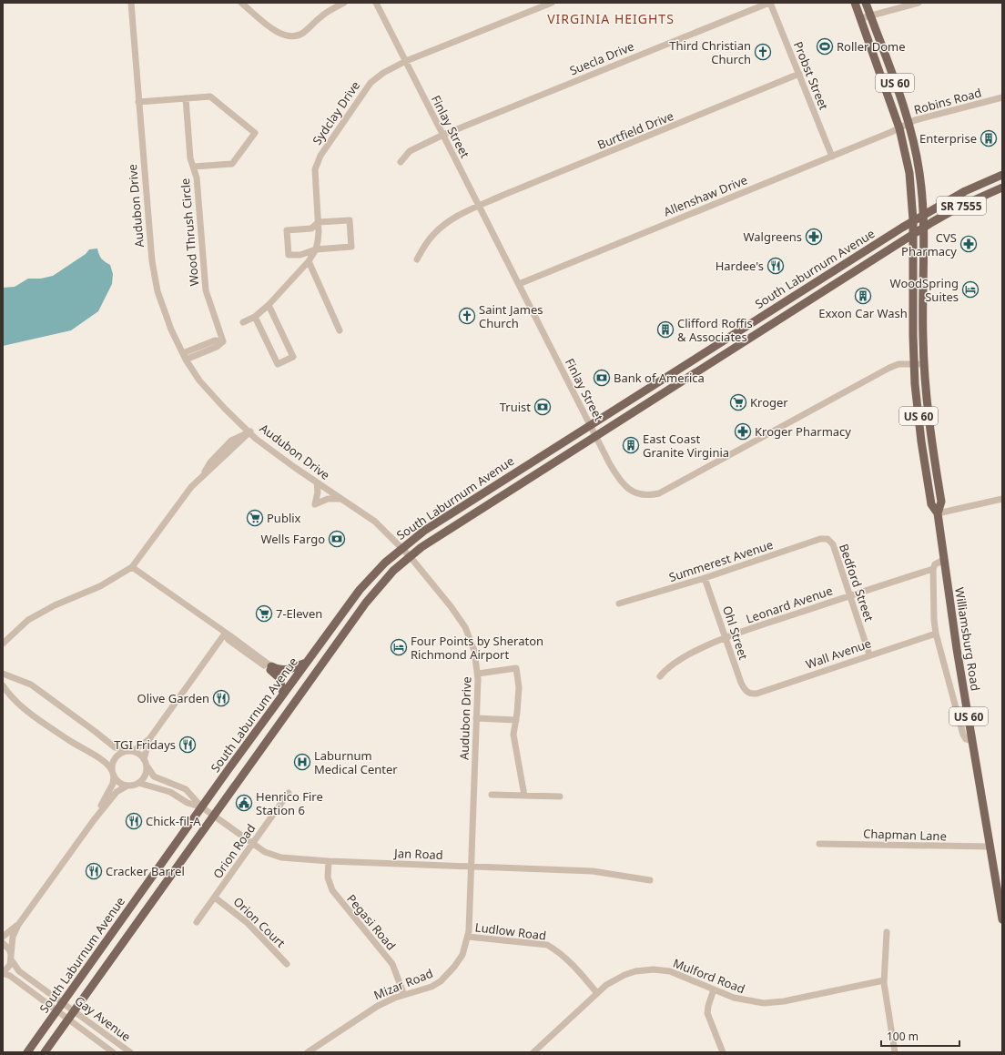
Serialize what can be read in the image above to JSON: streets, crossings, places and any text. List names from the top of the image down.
{
  "streets": {
    "main road": [
      "US 60",
      "SR 7555",
      "South Laburnum Avenue",
      "Williamsburg Road"
    ],
    "street": [
      "Suecla Drive",
      "Probst Street",
      "Robins Road",
      "Sydclay Drive",
      "Finlay Street",
      "Burtfield Drive",
      "Allenshaw Drive",
      "Audubon Drive",
      "Wood Thrush Circle",
      "Summerest Avenue",
      "Bedford Street",
      "Leonard Avenue",
      "Ohl Street",
      "Wall Avenue",
      "Chapman Lane",
      "Orion Road",
      "Jan Road",
      "Orion Court",
      "Pegasi Road",
      "Ludlow Road",
      "Mulford Road",
      "Mizar Road",
      "Gay Avenue"
    ]
  },
  "crossings": [
    ["Suecla Drive", "Probst Street"],
    ["Suecla Drive", "Finlay Street"],
    ["Probst Street", "Burtfield Drive"],
    ["Probst Street", "Allenshaw Drive"],
    ["Robins Road", "Allenshaw Drive"],
    ["Robins Road", "Williamsburg Road"],
    ["Sydclay Drive", "Finlay Street"],
    ["Finlay Street", "Burtfield Drive"],
    ["Finlay Street", "Allenshaw Drive"],
    ["Finlay Street", "South Laburnum Avenue"],
    ["Finlay Street", "Williamsburg Road"],
    ["Allenshaw Drive", "Williamsburg Road"],
    ["Audubon Drive", "Wood Thrush Circle"],
    ["Audubon Drive", "South Laburnum Avenue"],
    ["Audubon Drive", "Jan Road"],
    ["Audubon Drive", "Mizar Road"],
    ["South Laburnum Avenue", "Williamsburg Road"],
    ["South Laburnum Avenue", "Jan Road"],
    ["South Laburnum Avenue", "Gay Avenue"],
    ["Summerest Avenue", "Bedford Street"],
    ["Summerest Avenue", "Ohl Street"],
    ["Bedford Street", "Leonard Avenue"],
    ["Bedford Street", "Wall Avenue"],
    ["Leonard Avenue", "Ohl Street"],
    ["Leonard Avenue", "Williamsburg Road"],
    ["Ohl Street", "Wall Avenue"],
    ["Williamsburg Road", "Chapman Lane"],
    ["Orion Road", "Jan Road"],
    ["Orion Road", "Orion Court"],
    ["Jan Road", "Pegasi Road"],
    ["Jan Road", "Mizar Road"],
    ["Pegasi Road", "Mizar Road"],
    ["Ludlow Road", "Mulford Road"],
    ["Ludlow Road", "Mizar Road"]
  ],
  "districts": ["VIRGINIA HEIGHTS"],
  "places": {
    "sports": ["Roller Dome"],
    "church": ["Third Christian Church", "Saint James Church"],
    "building": [
      "Enterprise",
      "Exxon Car Wash",
      "Clifford Roffis & Associates",
      "East Coast Granite Virginia"
    ],
    "pharmacy": ["Walgreens", "CVS Pharmacy", "Kroger Pharmacy"],
    "restaurant": [
      "Hardee's",
      "Olive Garden",
      "TGI Fridays",
      "Chick-fil-A",
      "Cracker Barrel"
    ],
    "hotel": ["WoodSpring Suites", "Four Points by Sheraton Richmond Airport"],
    "bank": ["Bank of America", "Truist", "Wells Fargo"],
    "supermarket": ["Kroger", "Publix", "7-Eleven"],
    "hospital": ["Laburnum Medical Center"],
    "public building": ["Henrico Fire Station 6"]
  },
  "scale_bar": "100 m"
}
